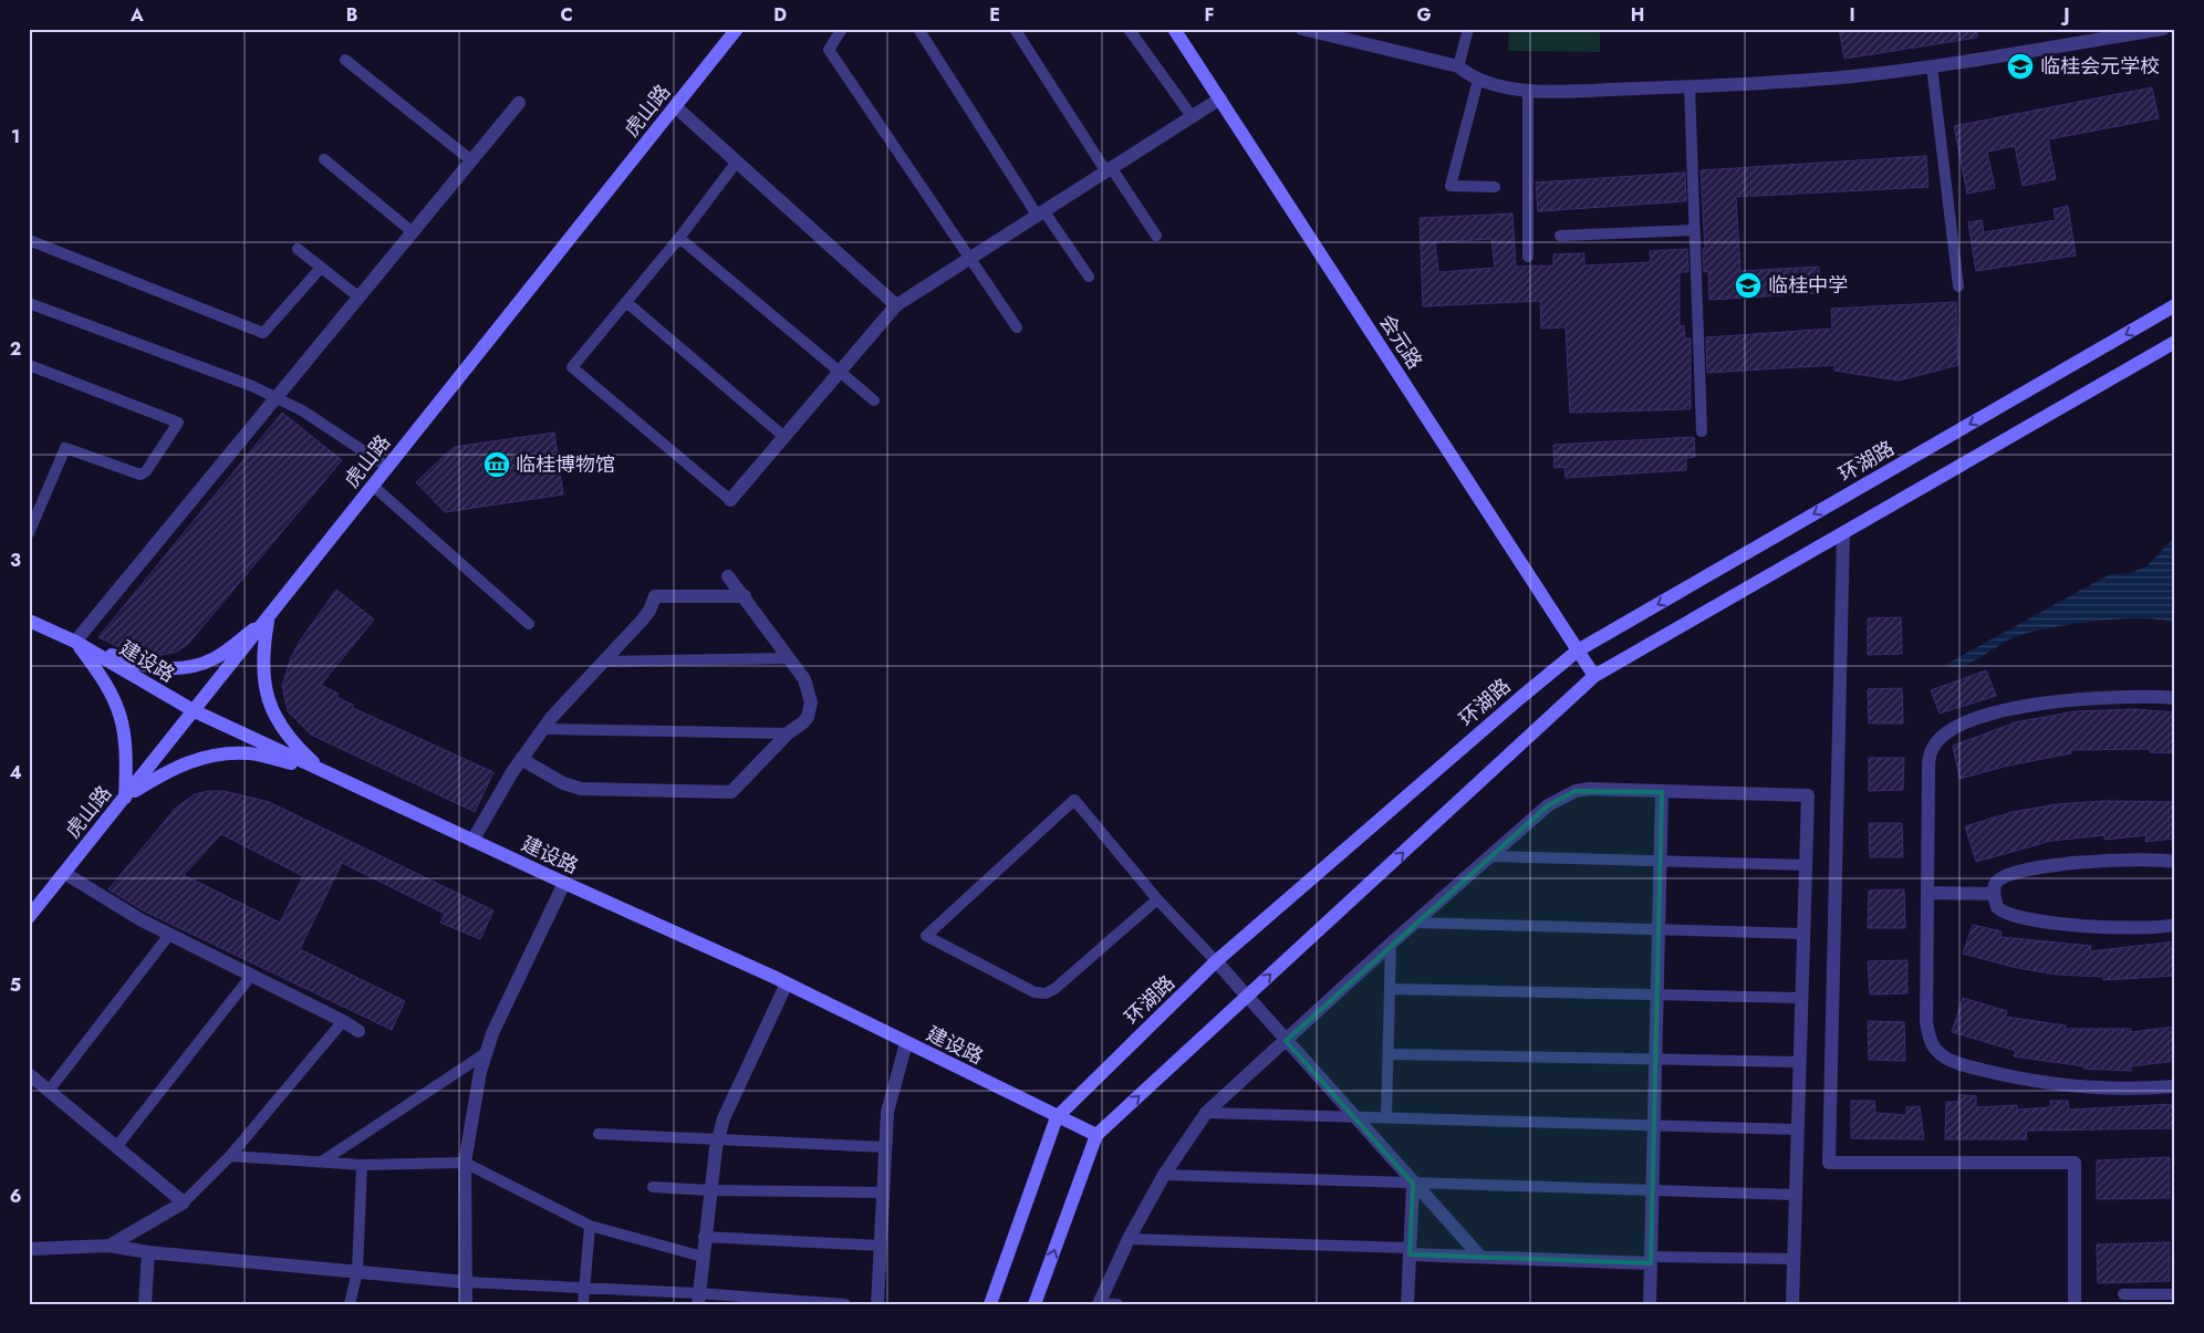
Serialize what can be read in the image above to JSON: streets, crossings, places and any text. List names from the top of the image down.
{
  "streets": {
    "street": [
      "虎山路",
      "会元路",
      "环湖路",
      "建设路"
    ]
  },
  "crossings": [
    ["虎山路", "建设路"],
    ["会元路", "环湖路"],
    ["环湖路", "建设路"]
  ],
  "places": {
    "school or university": ["临桂会元学校", "临桂中学"],
    "museum": ["临桂博物馆"]
  },
  "grid": {
    "columns": [
      "A",
      "B",
      "C",
      "D",
      "E",
      "F",
      "G",
      "H",
      "I",
      "J"
    ],
    "rows": [
      "1",
      "2",
      "3",
      "4",
      "5",
      "6"
    ]
  }
}
